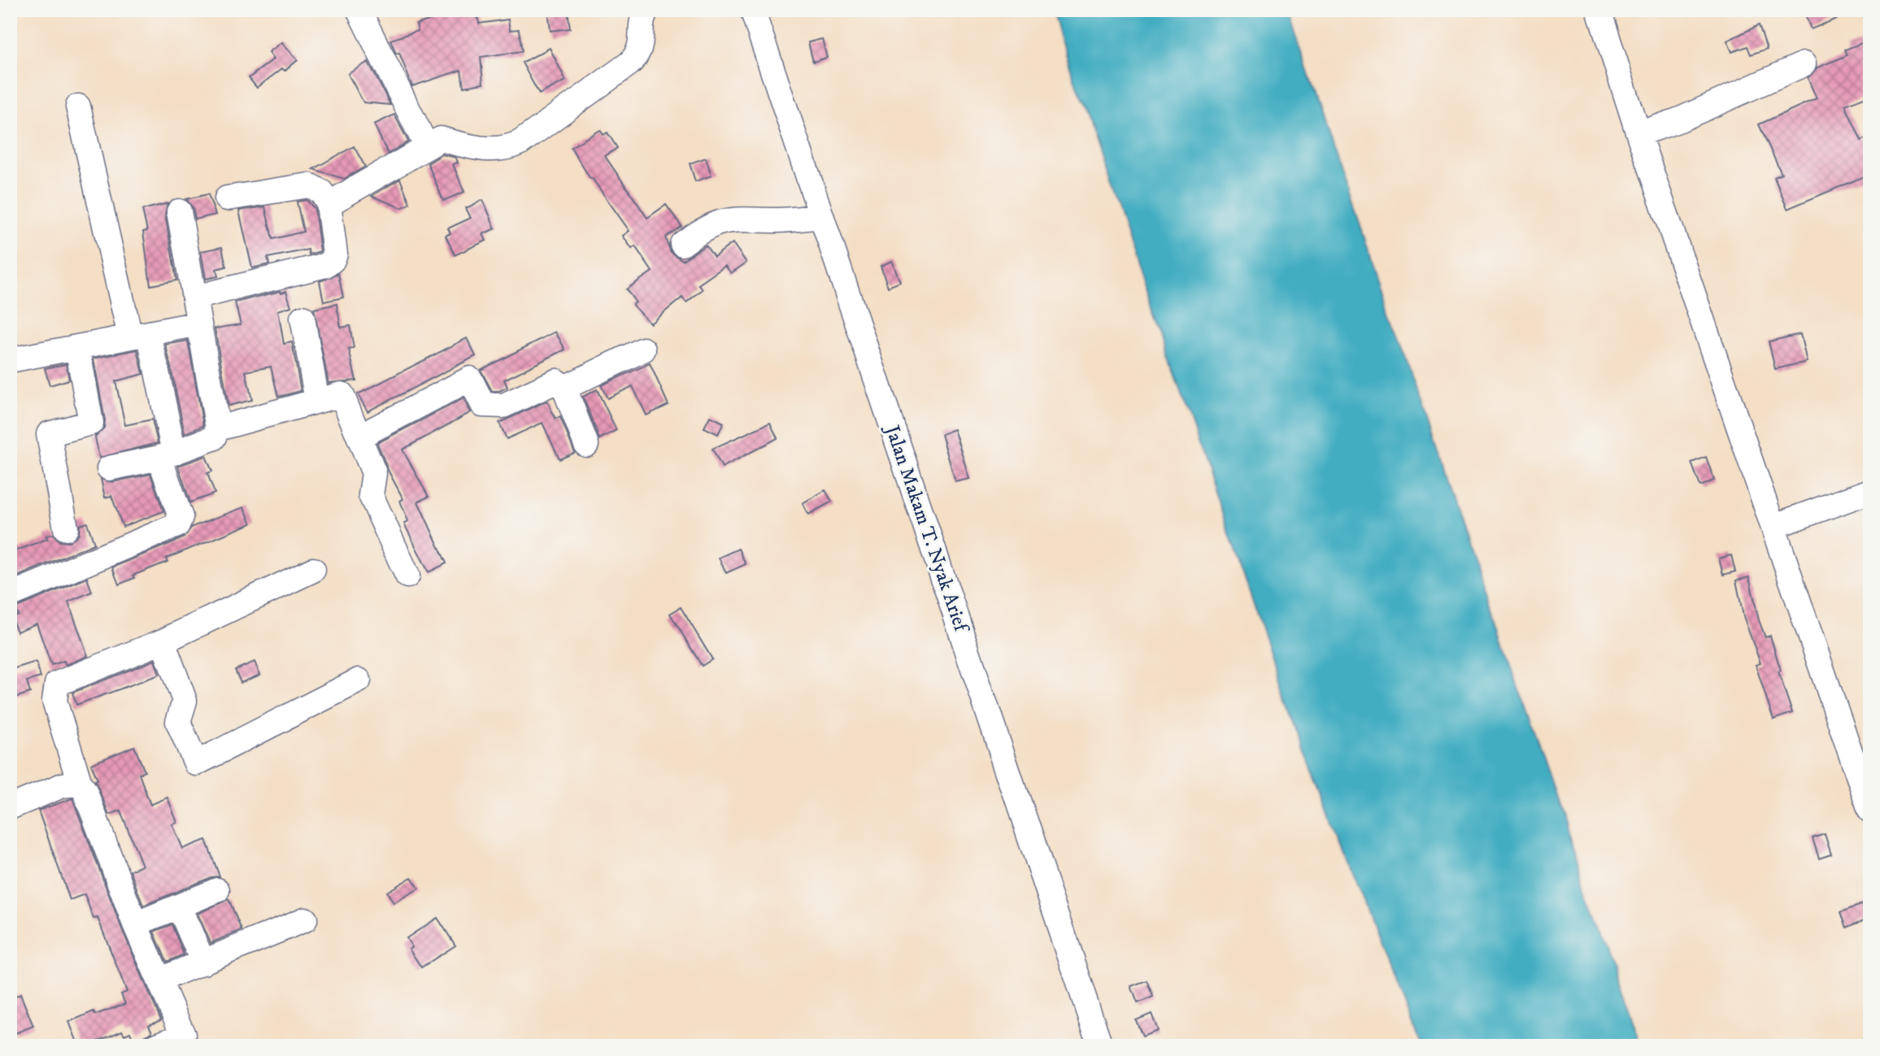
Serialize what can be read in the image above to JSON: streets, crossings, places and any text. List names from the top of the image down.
{
  "streets": {
    "street": ["Jalan Makam T. Nyak Arief"]
  }
}
